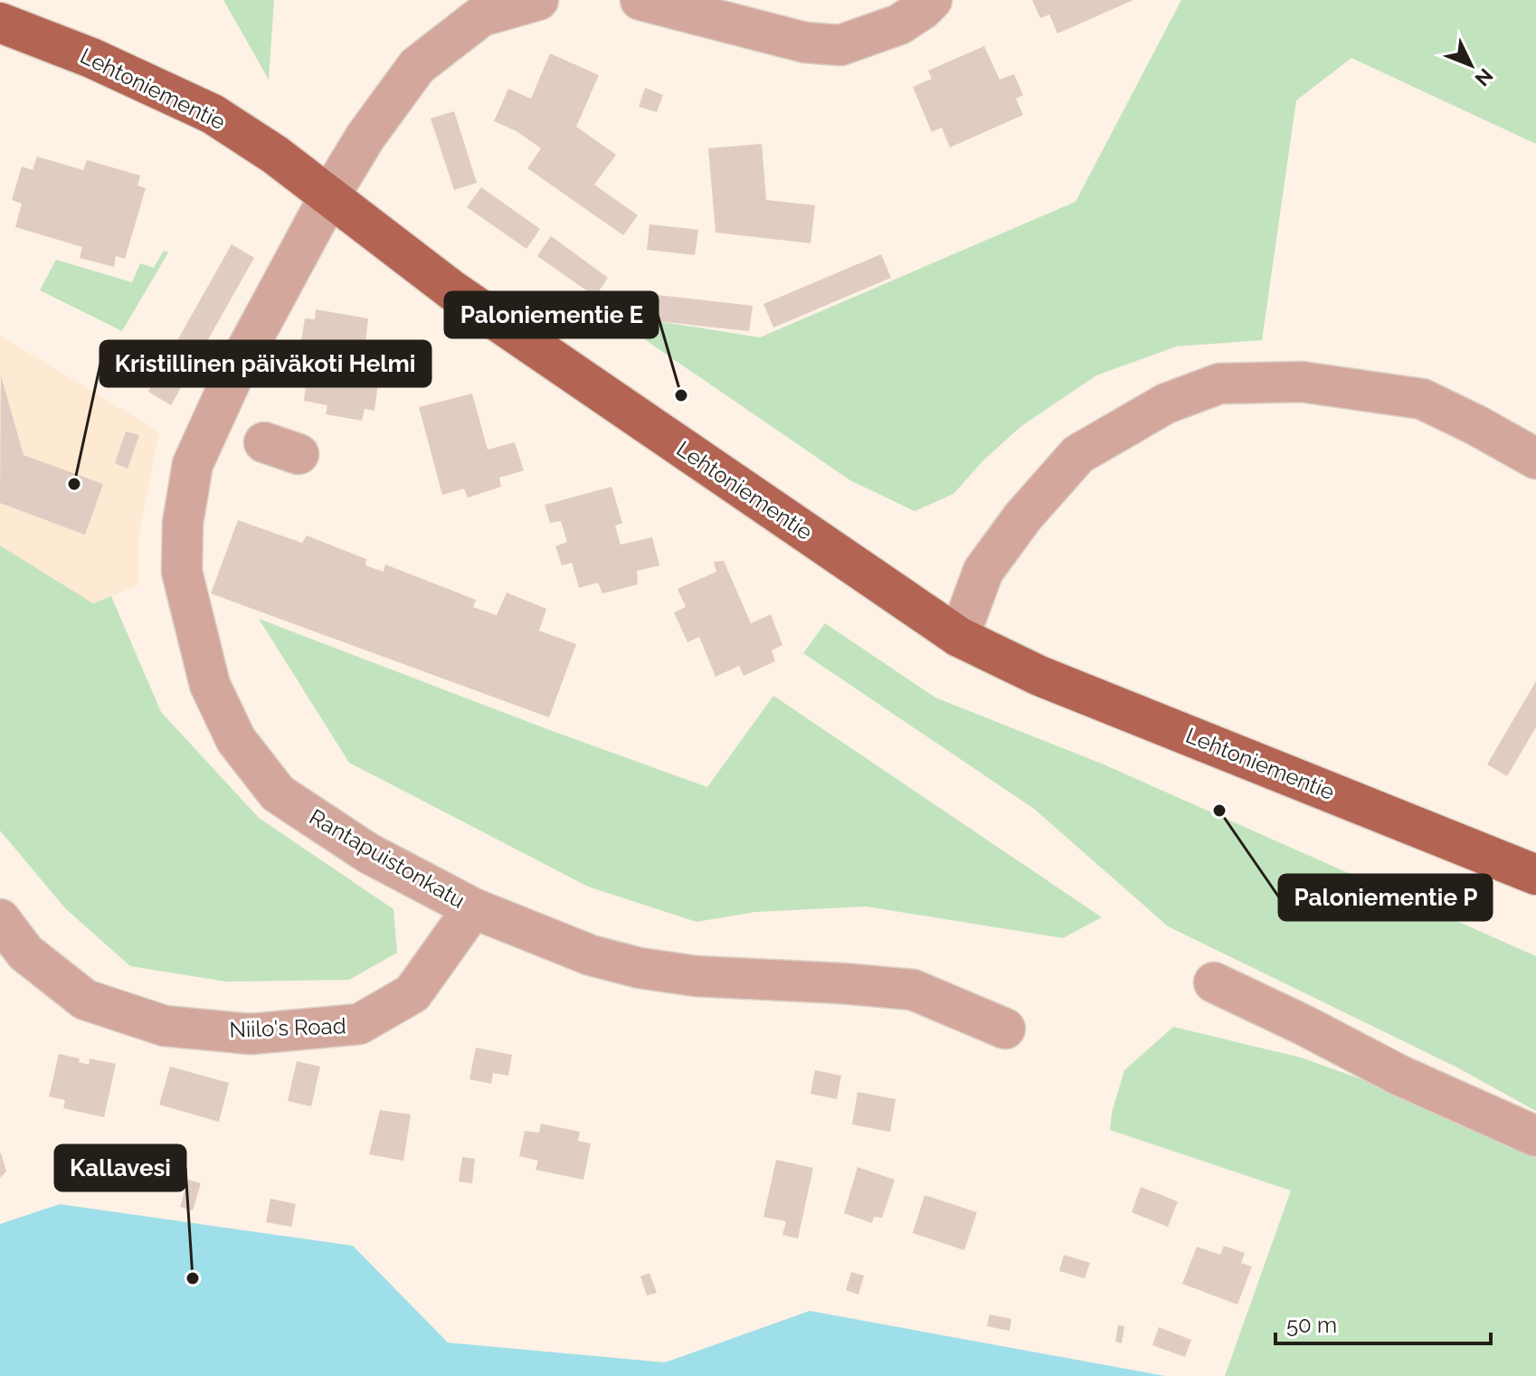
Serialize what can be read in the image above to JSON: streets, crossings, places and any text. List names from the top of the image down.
{
  "streets": {
    "main road": ["Lehtoniementie"],
    "street": ["Rantapuistonkatu", "Niilo's Road"]
  },
  "crossings": [
    ["Lehtoniementie", "Rantapuistonkatu"],
    ["Rantapuistonkatu", "Niilo's Road"]
  ],
  "places": [
    "Paloniementie E",
    "Kristillinen päiväkoti Helmi",
    "Paloniementie P",
    "Kallavesi"
  ],
  "scale_bar": "50 m",
  "north": "bottom right"
}
